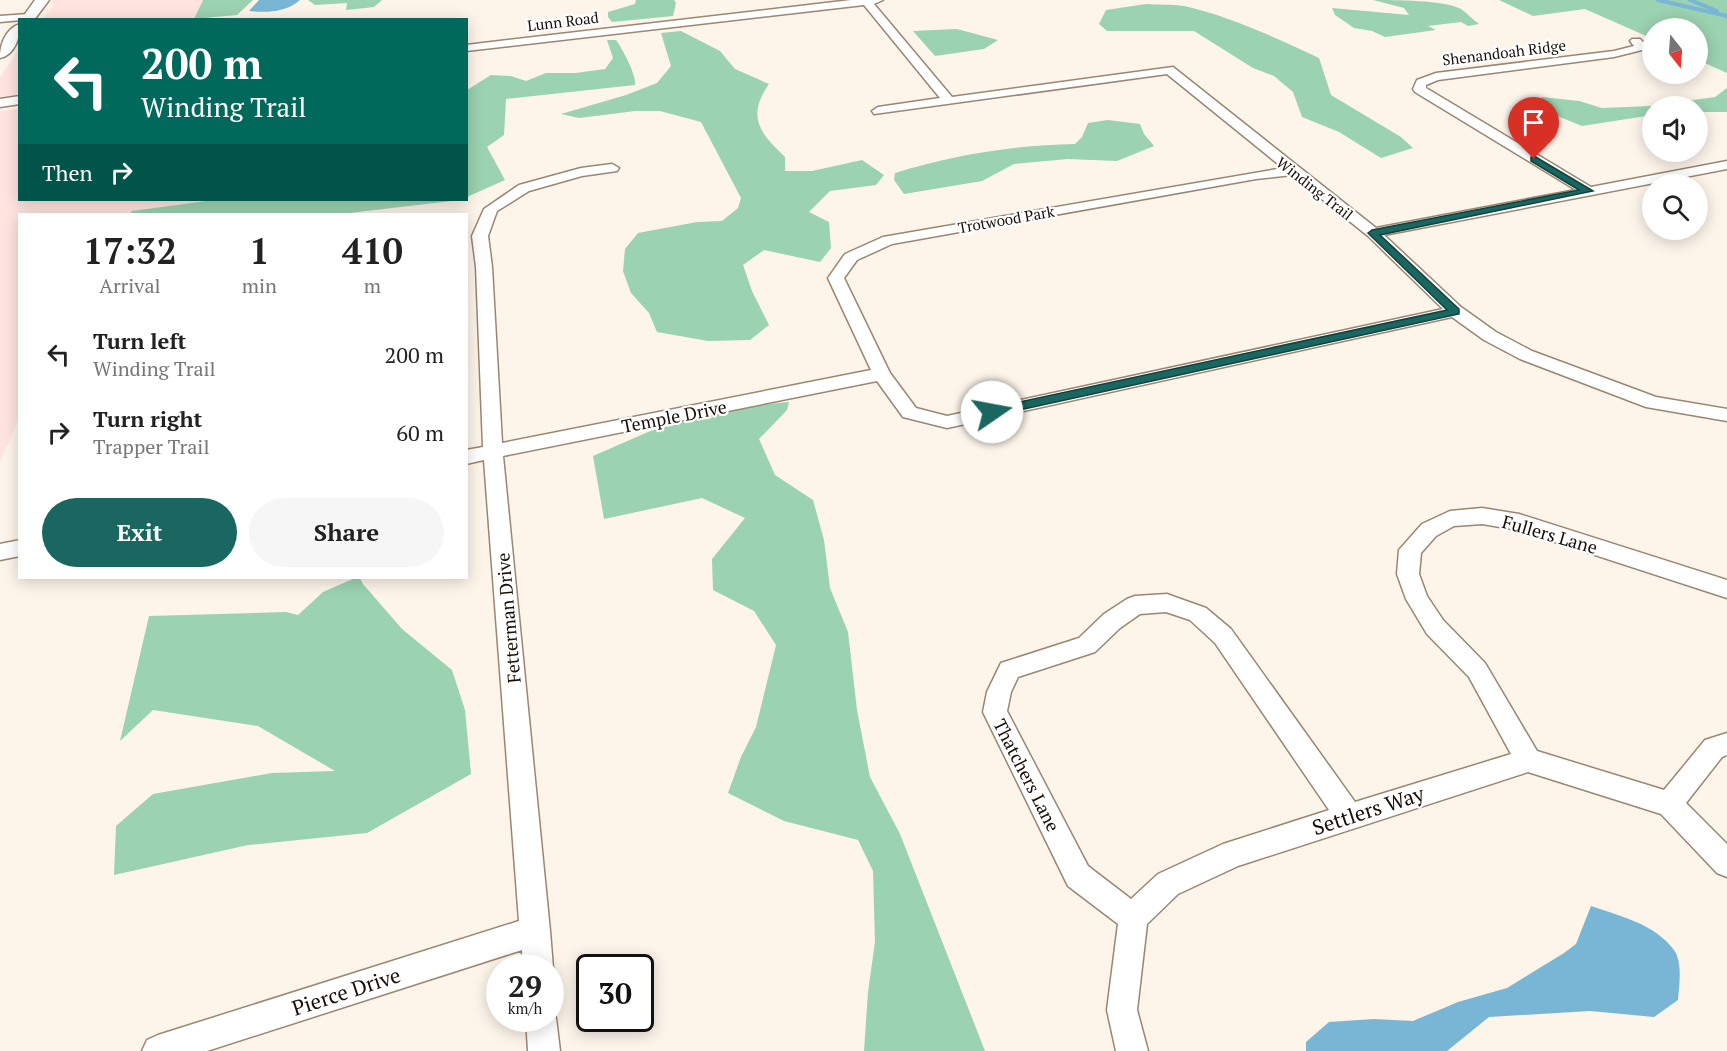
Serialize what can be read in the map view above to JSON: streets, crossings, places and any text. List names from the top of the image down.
{
  "streets": {
    "street": [
      "Lunn Road",
      "Shenandoah Ridge",
      "Winding Trail",
      "Trotwood Park",
      "Temple Drive",
      "Fullers Lane",
      "Fetterman Drive",
      "Thatchers Lane",
      "Settlers Way",
      "Pierce Drive"
    ]
  },
  "crossings": [
    ["Winding Trail", "Trotwood Park"],
    ["Trotwood Park", "Temple Drive"],
    ["Temple Drive", "Fetterman Drive"],
    ["Fullers Lane", "Settlers Way"],
    ["Fetterman Drive", "Pierce Drive"],
    ["Thatchers Lane", "Settlers Way"]
  ],
  "north": "bottom",
  "page": {
    "turn": ["200 m", "Winding Trail"],
    "then": "Then",
    "eta": [
      "17:32",
      "Arrival",
      "1",
      "min",
      "410",
      "m"
    ],
    "list": [
      {
        "name": "Turn left",
        "note": "Winding Trail",
        "value": "200 m"
      },
      {
        "name": "Turn right",
        "note": "Trapper Trail",
        "value": "60 m"
      }
    ],
    "buttons": ["Exit", "Share"],
    "speed": "29 km/h",
    "limit": "30"
  }
}
